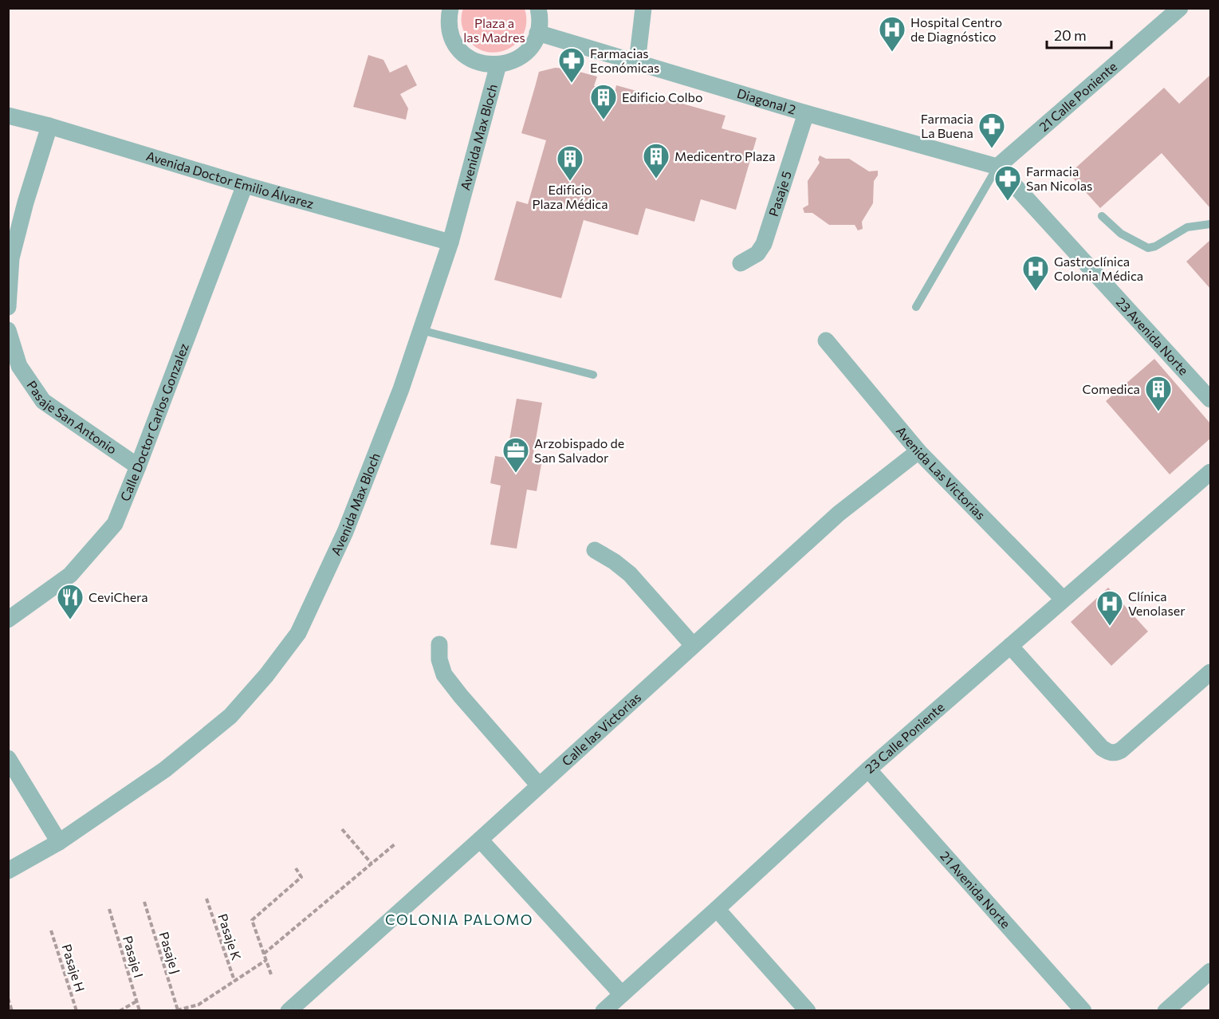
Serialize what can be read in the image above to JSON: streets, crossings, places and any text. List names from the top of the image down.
{
  "streets": {
    "street": [
      "21 Calle Poniente",
      "Diagonal 2",
      "Avenida Max Bloch",
      "Avenida Doctor Emilio Álvarez",
      "Pasaje 5",
      "23 Avenida Norte",
      "Pasaje San Antonio",
      "Calle Doctor Carlos Gonzalez",
      "Avenida Las Victorias",
      "Calle las Victorias",
      "23 Calle Poniente",
      "21 Avenida Norte"
    ],
    "path": [
      "Pasaje K",
      "Pasaje J",
      "Pasaje I",
      "Pasaje H"
    ]
  },
  "crossings": [
    ["21 Calle Poniente", "Diagonal 2"],
    ["21 Calle Poniente", "23 Avenida Norte"],
    ["Diagonal 2", "Pasaje 5"],
    ["Diagonal 2", "23 Avenida Norte"],
    ["Avenida Max Bloch", "Avenida Doctor Emilio Álvarez"],
    ["Avenida Doctor Emilio Álvarez", "Calle Doctor Carlos Gonzalez"],
    ["Pasaje San Antonio", "Calle Doctor Carlos Gonzalez"],
    ["Avenida Las Victorias", "Calle las Victorias"],
    ["Avenida Las Victorias", "23 Calle Poniente"],
    ["23 Calle Poniente", "21 Avenida Norte"]
  ],
  "districts": ["COLONIA PALOMO"],
  "parks": ["Plaza a las Madres"],
  "places": {
    "hospital": ["Hospital Centro de Diagnóstico", "Gastroclínica Colonia Médica", "Clínica Venolaser"],
    "pharmacy": ["Farmacias Económicas", "Farmacia La Buena", "Farmacia San Nicolas"],
    "building": [
      "Edificio Colbo",
      "Medicentro Plaza",
      "Edificio Plaza Médica",
      "Comedica"
    ],
    "office": ["Arzobispado de San Salvador"],
    "restaurant": ["CeviChera"]
  },
  "scale_bar": "20 m"
}
